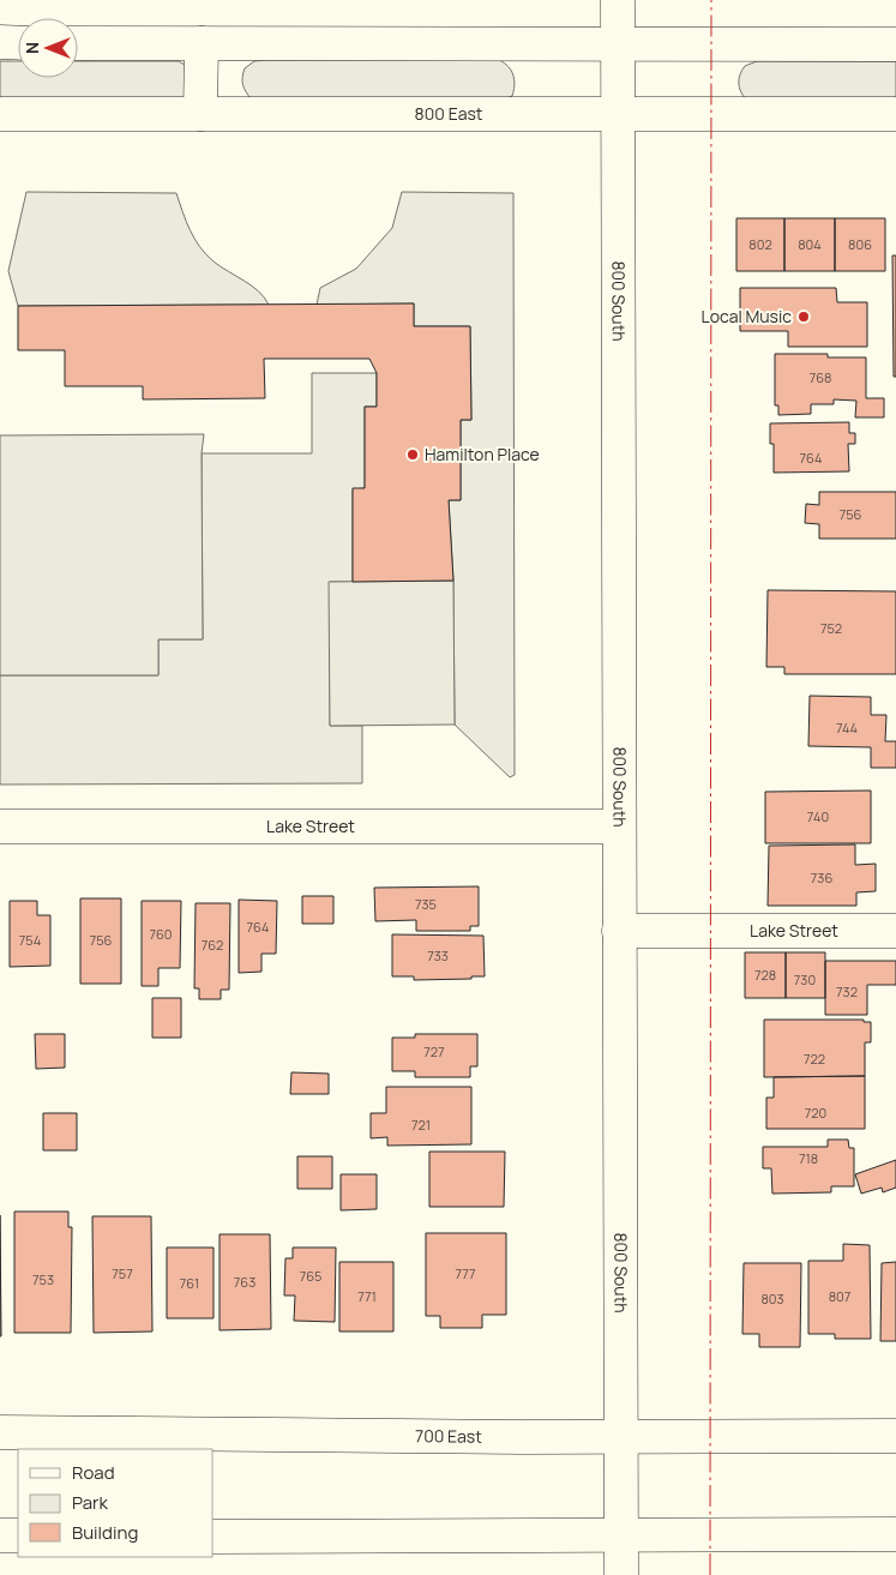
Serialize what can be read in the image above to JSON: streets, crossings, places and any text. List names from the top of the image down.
{
  "streets": {
    "main road": [
      "800 East",
      "800 South",
      "Lake Street",
      "700 East"
    ]
  },
  "crossings": [
    ["800 East", "800 South"],
    ["800 South", "Lake Street"],
    ["800 South", "700 East"]
  ],
  "places": ["Local Music", "Hamilton Place"],
  "house_numbers": [
    "802",
    "804",
    "806",
    "768",
    "764",
    "756",
    "752",
    "744",
    "740",
    "736",
    "735",
    "764",
    "760",
    "754",
    "756",
    "762",
    "733",
    "728",
    "730",
    "732",
    "727",
    "722",
    "720",
    "721",
    "718",
    "757",
    "777",
    "765",
    "753",
    "763",
    "761",
    "771",
    "807",
    "803"
  ],
  "legend": ["Road", "Park", "Building"],
  "north": "left"
}
